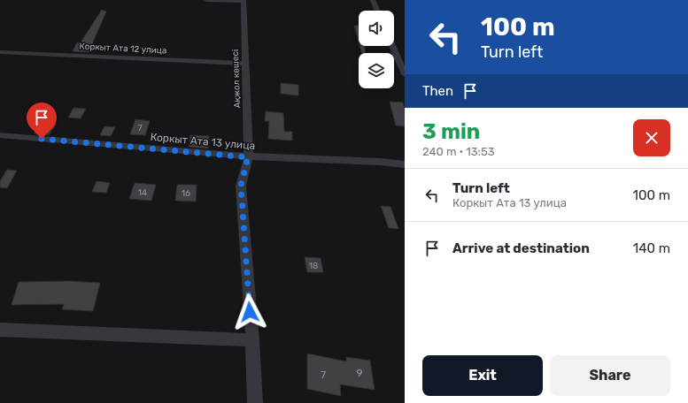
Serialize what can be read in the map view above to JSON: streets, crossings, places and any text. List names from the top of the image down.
{
  "streets": {
    "street": ["Коркыт Ата 12 улица", "Ақжол көшесі", "Коркыт Ата 13 улица"]
  },
  "crossings": [
    ["Коркыт Ата 12 улица", "Ақжол көшесі"],
    ["Ақжол көшесі", "Коркыт Ата 13 улица"]
  ],
  "house_numbers": [
    "7",
    "14",
    "16",
    "18",
    "9",
    "7"
  ],
  "page": {
    "turn": ["100 m", "Turn left"],
    "then": "Then",
    "heading": ["3 min", "240 m · 13:53"],
    "list": [
      {
        "name": "Turn left",
        "note": "Коркыт Ата 13 улица",
        "value": "100 m"
      },
      {
        "name": "Arrive at destination",
        "value": "140 m"
      }
    ],
    "buttons": ["Exit", "Share"]
  }
}
